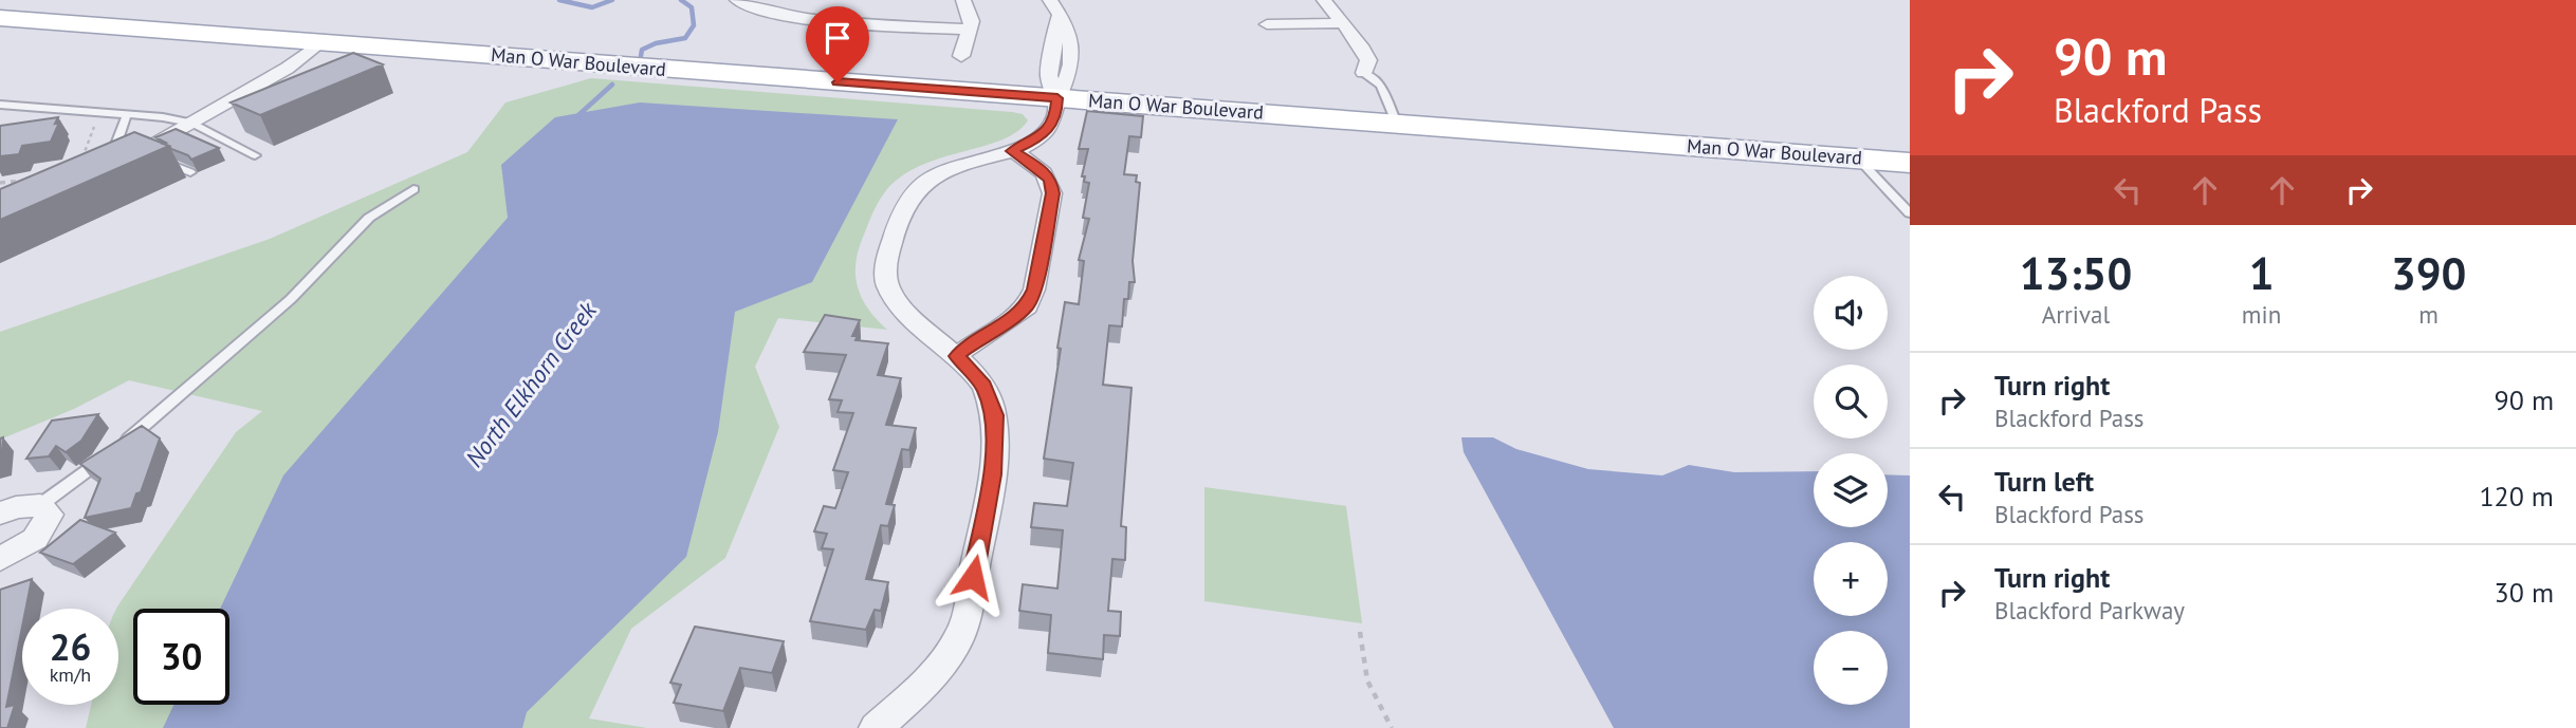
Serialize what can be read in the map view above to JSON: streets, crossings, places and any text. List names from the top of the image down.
{
  "streets": {
    "main road": ["Man O War Boulevard"]
  },
  "water": ["North Elkhorn Creek"],
  "page": {
    "turn": ["90 m", "Blackford Pass"],
    "eta": [
      "13:50",
      "Arrival",
      "1",
      "min",
      "390",
      "m"
    ],
    "map_buttons": ["+", "−"],
    "list": [
      {
        "name": "Turn right",
        "note": "Blackford Pass",
        "value": "90 m"
      },
      {
        "name": "Turn left",
        "note": "Blackford Pass",
        "value": "120 m"
      },
      {
        "name": "Turn right",
        "note": "Blackford Parkway",
        "value": "30 m"
      }
    ],
    "speed": "26 km/h",
    "limit": "30"
  }
}
